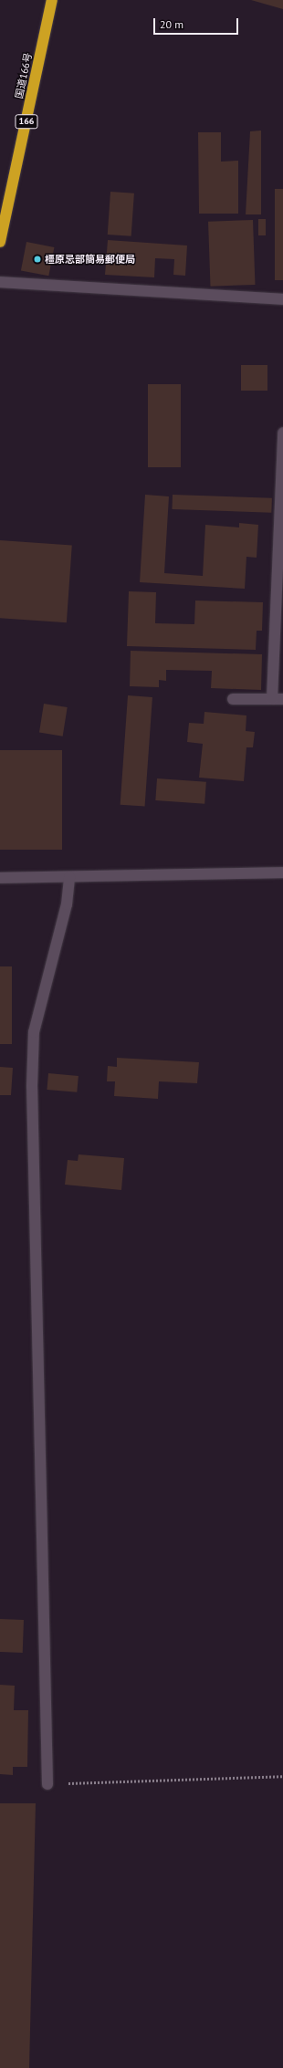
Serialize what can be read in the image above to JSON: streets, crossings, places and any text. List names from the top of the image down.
{
  "streets": {
    "highway": ["国道166号", "166"]
  },
  "places": ["橿原忌部簡易郵便局"],
  "scale_bar": "20 m"
}
